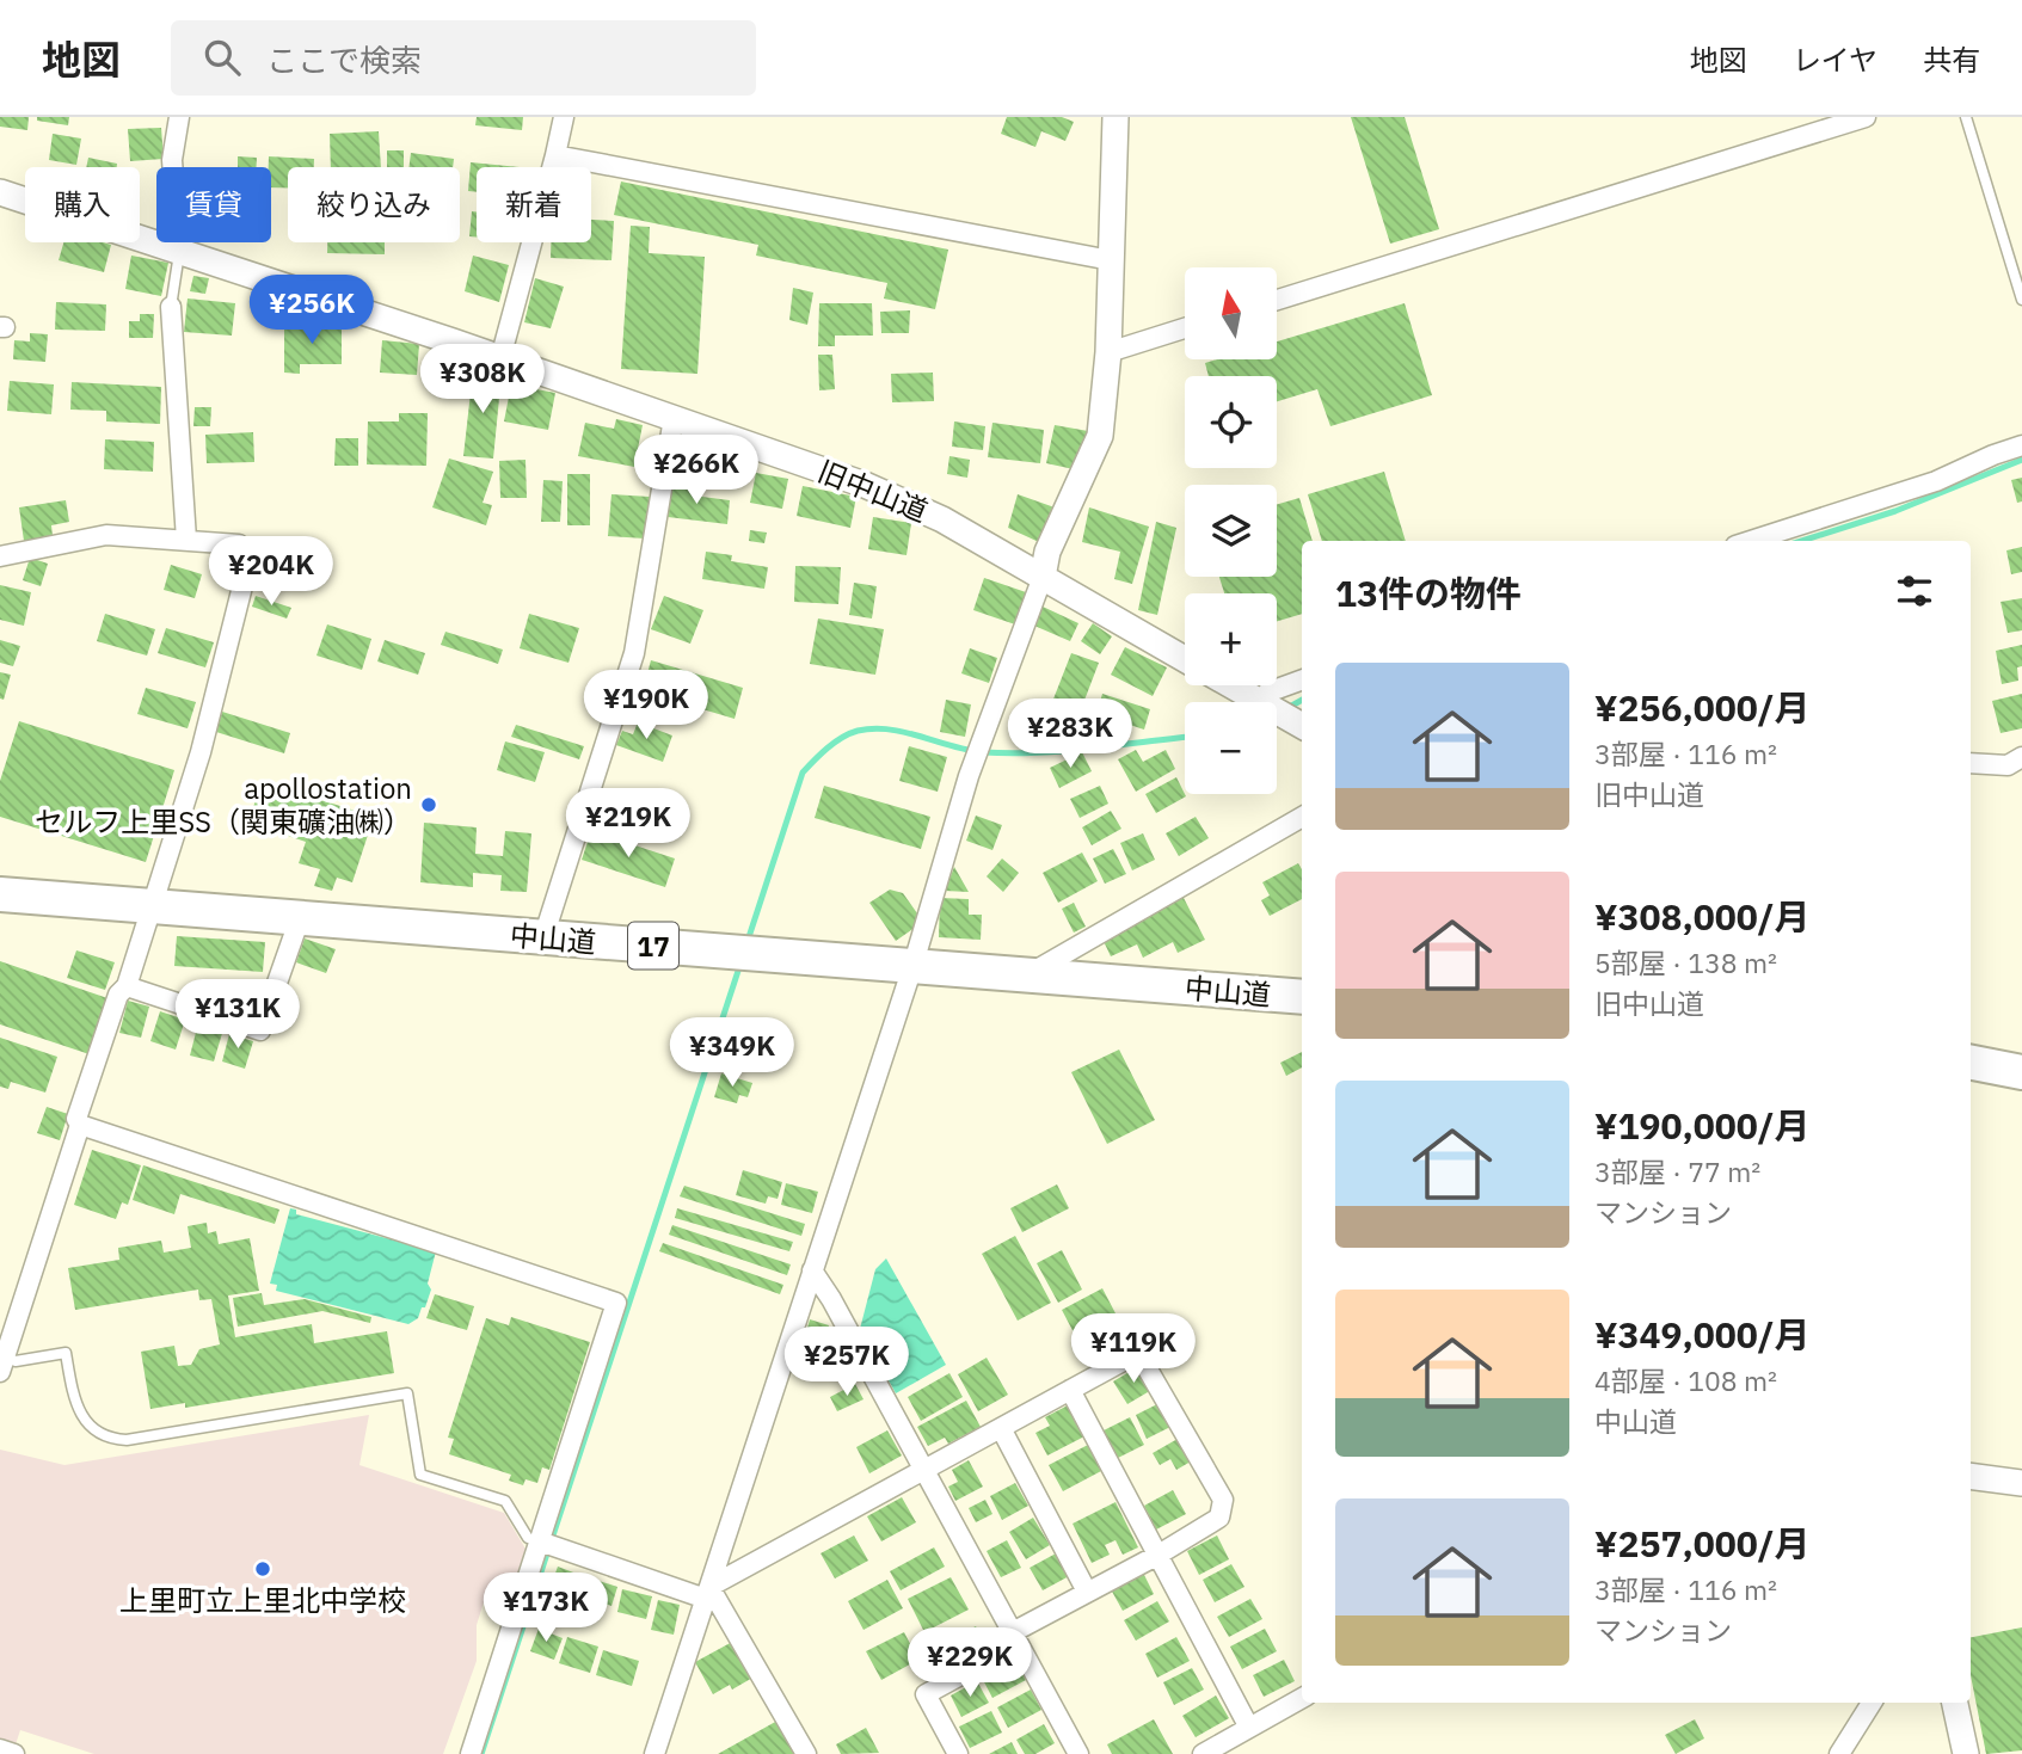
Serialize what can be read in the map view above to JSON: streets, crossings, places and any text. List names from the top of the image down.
{
  "streets": {
    "highway": ["中山道", "17"],
    "main road": ["旧中山道"]
  },
  "places": ["apollostation セルフ上里SS（関東礦油㈱）", "上里町立上里北中学校"],
  "north": "top",
  "page": {
    "header": "地図",
    "search": "ここで検索",
    "nav": ["地図", "レイヤ", "共有"],
    "chip": [
      "購入",
      "賃貸",
      "絞り込み",
      "新着"
    ],
    "map_buttons": ["+", "−"],
    "price": [
      "¥256K",
      "¥308K",
      "¥266K",
      "¥204K",
      "¥190K",
      "¥283K",
      "¥219K",
      "¥131K",
      "¥349K",
      "¥119K",
      "¥257K",
      "¥173K",
      "¥229K"
    ],
    "heading": "13件の物件",
    "list": [
      {
        "name": "¥256,000/月",
        "note": "3部屋 · 116 m² · 旧中山道"
      },
      {
        "name": "¥308,000/月",
        "note": "5部屋 · 138 m² · 旧中山道"
      },
      {
        "name": "¥190,000/月",
        "note": "3部屋 · 77 m² · マンション"
      },
      {
        "name": "¥349,000/月",
        "note": "4部屋 · 108 m² · 中山道"
      },
      {
        "name": "¥257,000/月",
        "note": "3部屋 · 116 m² · マンション"
      }
    ]
  }
}
